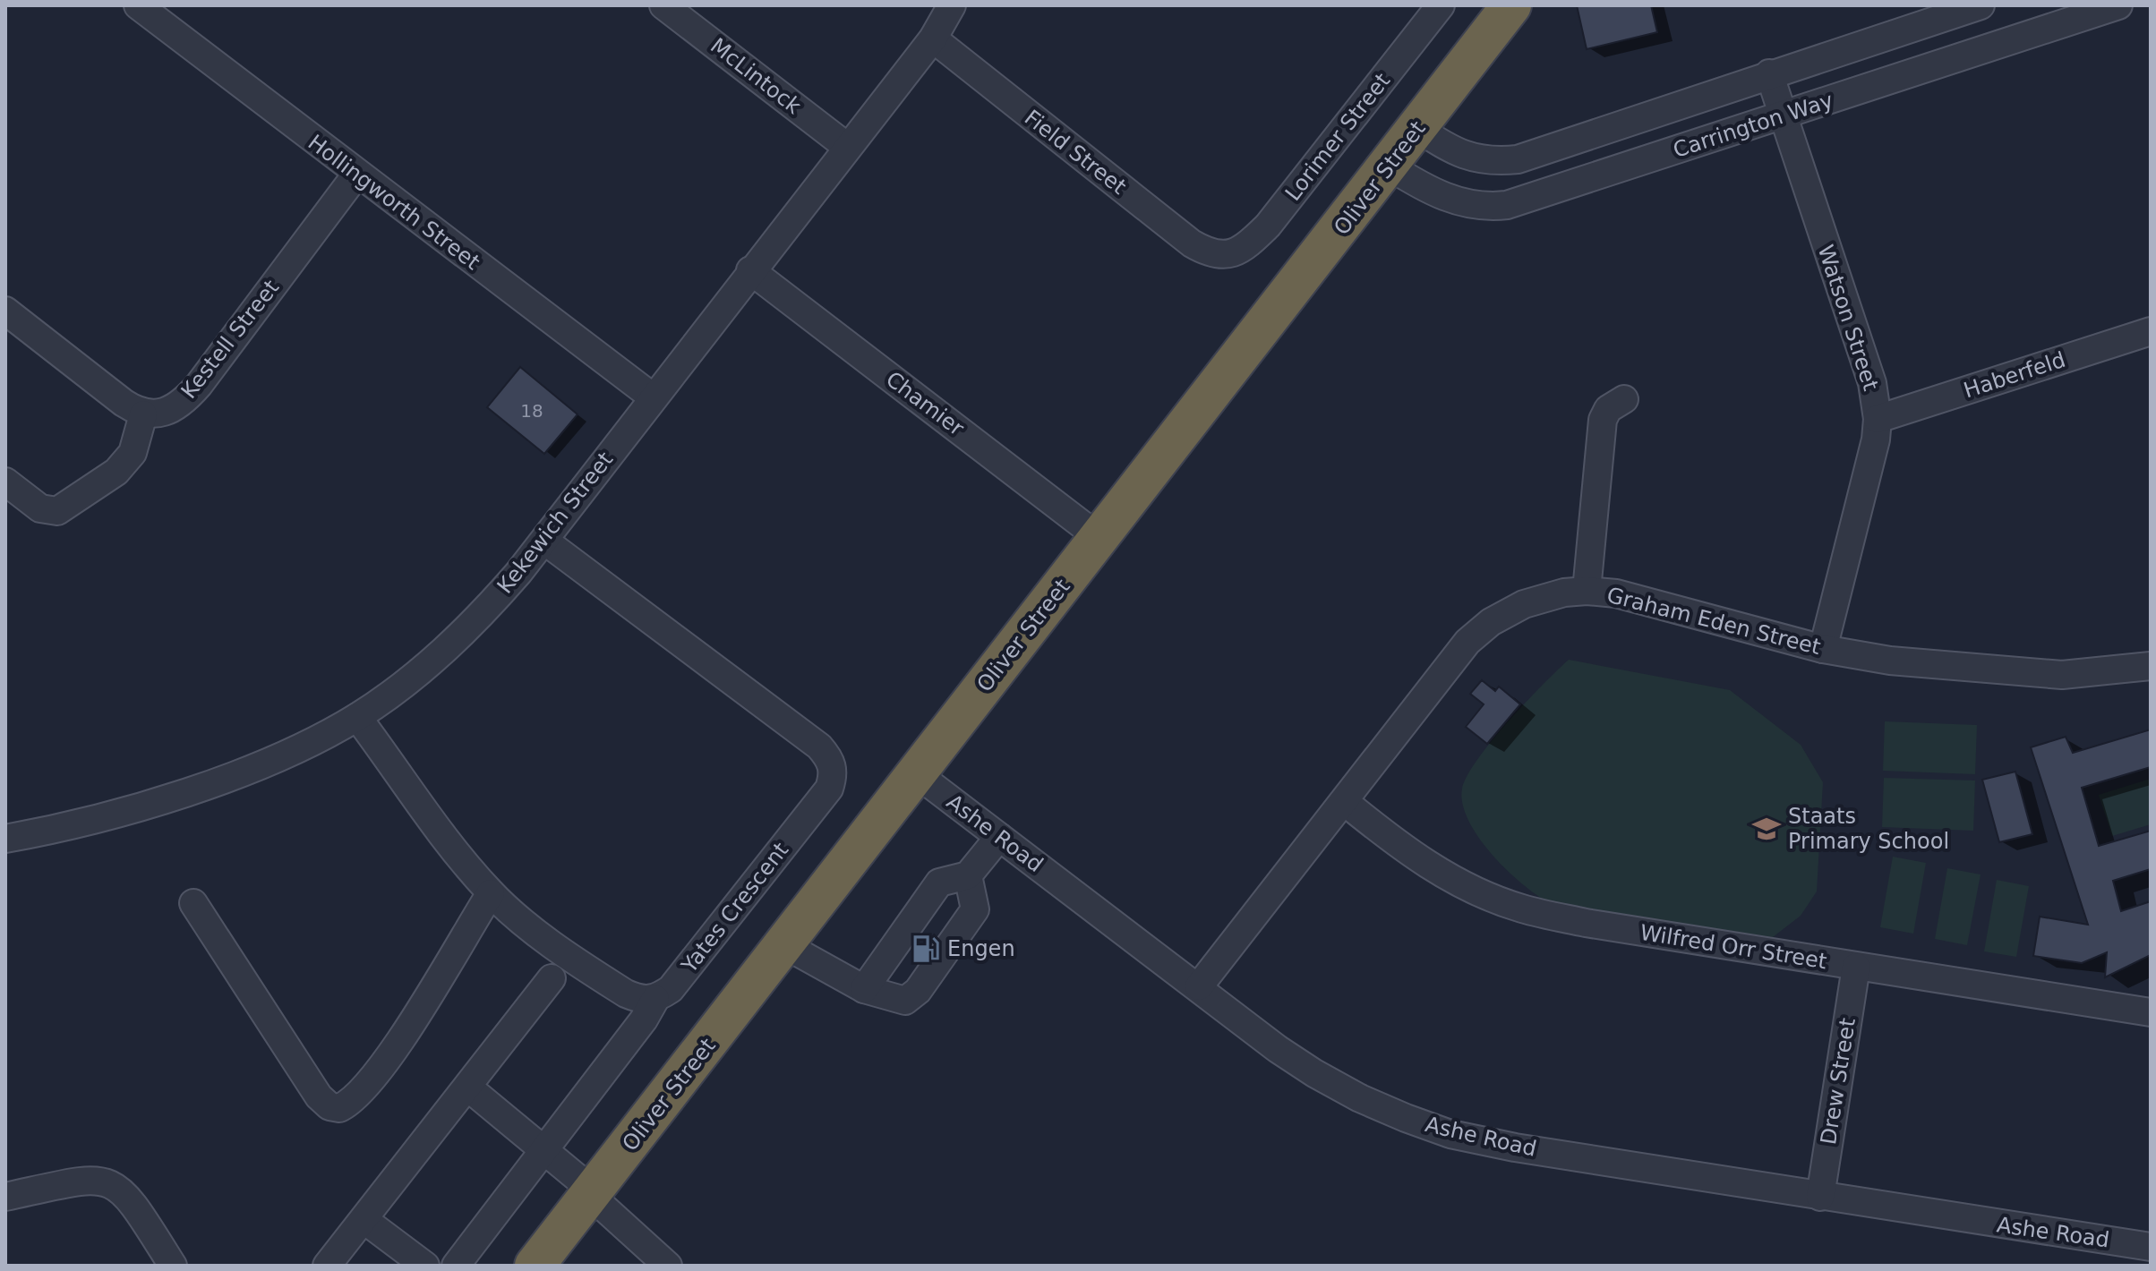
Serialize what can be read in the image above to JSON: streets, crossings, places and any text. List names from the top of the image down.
{
  "streets": {
    "highway": ["Oliver Street"],
    "street": [
      "McLintock",
      "Carrington Way",
      "Lorimer Street",
      "Field Street",
      "Hollingworth Street",
      "Watson Street",
      "Kestell Street",
      "Haberfeld",
      "Chamier",
      "Kekewich Street",
      "Graham Eden Street",
      "Ashe Road",
      "Yates Crescent",
      "Wilfred Orr Street",
      "Drew Street"
    ]
  },
  "crossings": [
    ["McLintock", "Kekewich Street"],
    ["Carrington Way", "Oliver Street"],
    ["Carrington Way", "Watson Street"],
    ["Lorimer Street", "Field Street"],
    ["Field Street", "Kekewich Street"],
    ["Oliver Street", "Chamier"],
    ["Oliver Street", "Ashe Road"],
    ["Hollingworth Street", "Kestell Street"],
    ["Hollingworth Street", "Kekewich Street"],
    ["Watson Street", "Haberfeld"],
    ["Watson Street", "Graham Eden Street"],
    ["Chamier", "Kekewich Street"],
    ["Kekewich Street", "Yates Crescent"],
    ["Graham Eden Street", "Ashe Road"],
    ["Graham Eden Street", "Wilfred Orr Street"],
    ["Ashe Road", "Drew Street"],
    ["Wilfred Orr Street", "Drew Street"]
  ],
  "places": {
    "school or university": ["Staats Primary School"],
    "fuel station": ["Engen"]
  },
  "house_numbers": ["18"]
}
